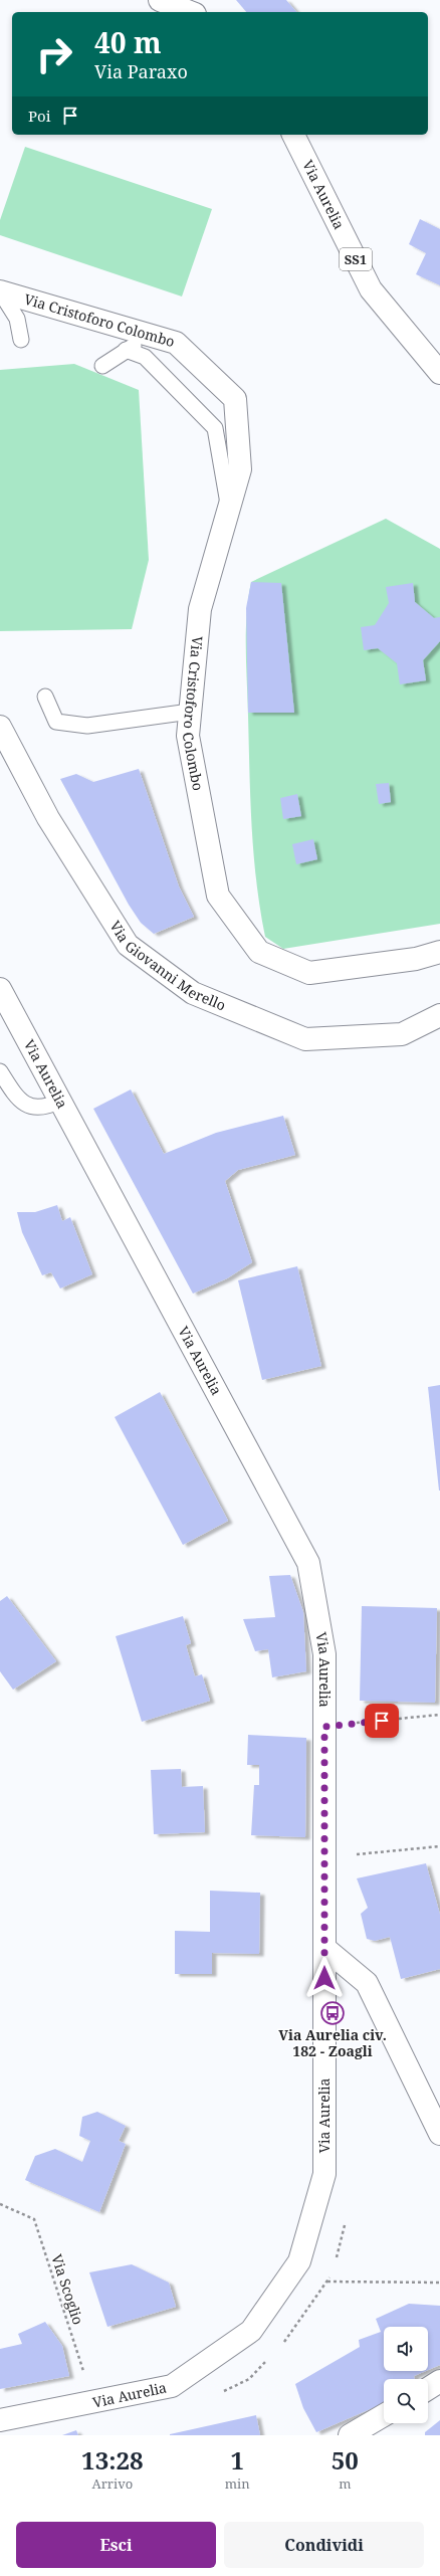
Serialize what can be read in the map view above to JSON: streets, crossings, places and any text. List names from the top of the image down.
{
  "streets": {
    "main road": [
      "Via Aurelia",
      "SS1",
      "Via Cristoforo Colombo",
      "Via Giovanni Merello"
    ],
    "path": ["Via Scoglio"]
  },
  "crossings": [
    ["Via Aurelia", "Via Scoglio"]
  ],
  "places": {
    "bus stop": ["Via Aurelia civ. 182 - Zoagli"]
  },
  "page": {
    "turn": ["40 m", "Via Paraxo"],
    "then": "Poi",
    "eta": [
      "13:28",
      "Arrivo",
      "1",
      "min",
      "50",
      "m"
    ],
    "buttons": ["Esci", "Condividi"]
  }
}
